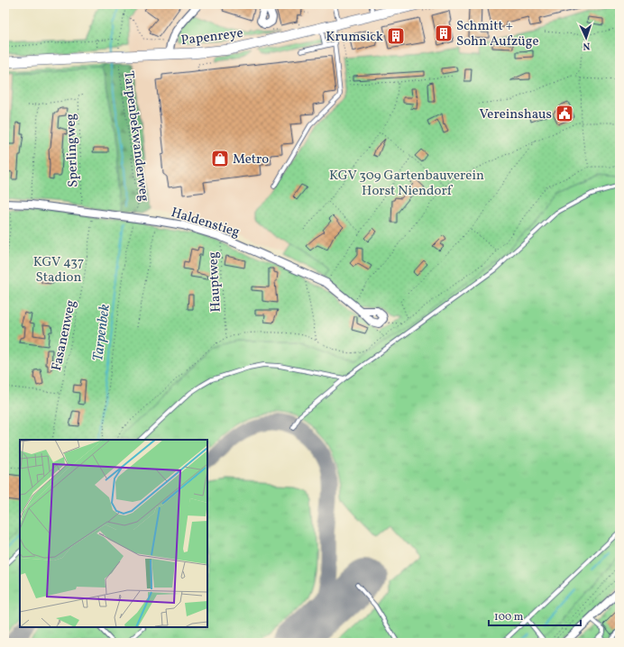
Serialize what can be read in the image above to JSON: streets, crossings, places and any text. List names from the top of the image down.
{
  "streets": {
    "main road": ["Papenreye"],
    "street": ["Haldenstieg"],
    "path": [
      "Tarpenbekwanderweg",
      "Sperlingweg",
      "Hauptweg",
      "Fasanenweg"
    ]
  },
  "crossings": [
    ["Papenreye", "Tarpenbekwanderweg"],
    ["Tarpenbekwanderweg", "Haldenstieg"],
    ["Sperlingweg", "Haldenstieg"],
    ["Haldenstieg", "Hauptweg"],
    ["Haldenstieg", "Fasanenweg"]
  ],
  "water": ["Tarpenbek"],
  "parks": ["KGV 309 Gartenbauverein Horst Niendorf", "KGV 437 Stadion"],
  "places": {
    "building": ["Schmitt + Sohn Aufzüge", "Krumsick"],
    "public building": ["Vereinshaus"],
    "shop": ["Metro"]
  },
  "scale_bar": "100 m",
  "north": "bottom"
}
